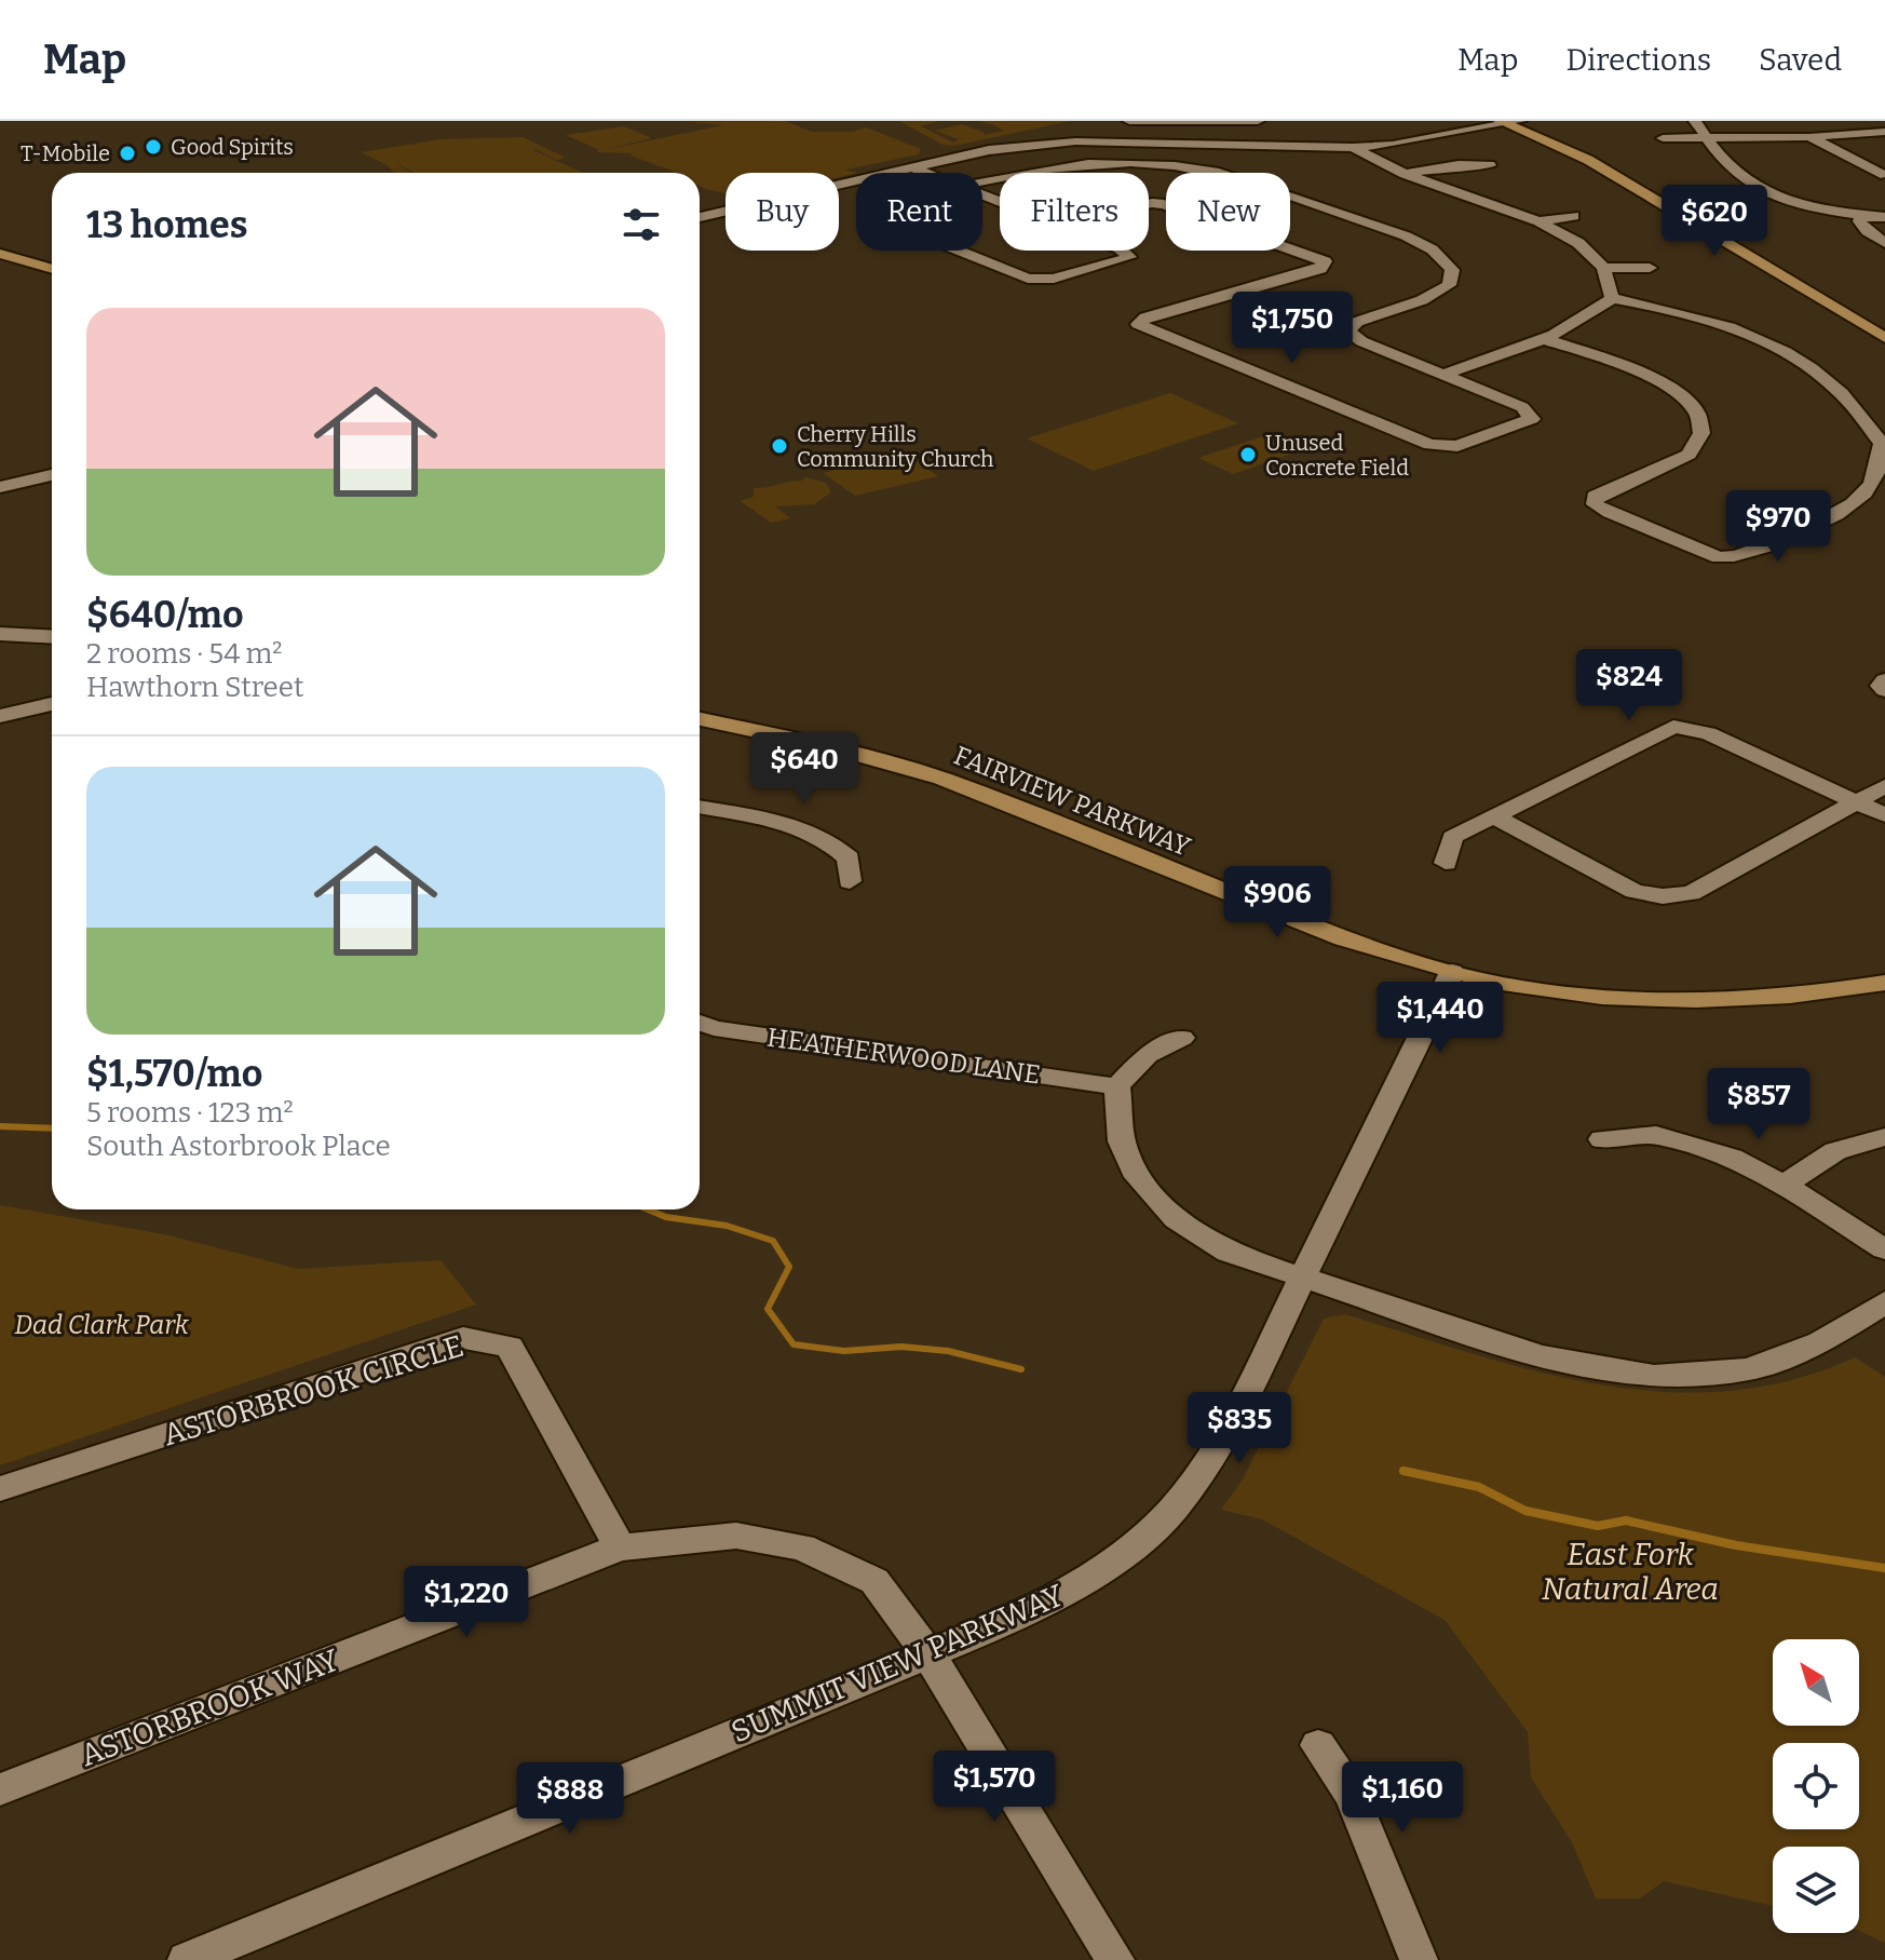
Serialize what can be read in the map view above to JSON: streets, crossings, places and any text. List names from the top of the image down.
{
  "streets": {
    "main road": ["FAIRVIEW PARKWAY"],
    "street": [
      "HEATHERWOOD LANE",
      "ASTORBROOK CIRCLE",
      "SUMMIT VIEW PARKWAY",
      "ASTORBROOK WAY"
    ]
  },
  "crossings": [
    ["FAIRVIEW PARKWAY", "SUMMIT VIEW PARKWAY"],
    ["ASTORBROOK CIRCLE", "ASTORBROOK WAY"],
    ["SUMMIT VIEW PARKWAY", "ASTORBROOK WAY"]
  ],
  "parks": ["Dad Clark Park", "East Fork Natural Area"],
  "places": [
    "Good Spirits",
    "T-Mobile",
    "Cherry Hills Community Church",
    "Unused Concrete Field"
  ],
  "north": "top left",
  "page": {
    "header": "Map",
    "nav": ["Map", "Directions", "Saved"],
    "chip": [
      "Buy",
      "Rent",
      "Filters",
      "New"
    ],
    "heading": "13 homes",
    "price": [
      "$620",
      "$1,750",
      "$970",
      "$824",
      "$640",
      "$906",
      "$1,440",
      "$857",
      "$835",
      "$1,220",
      "$1,570",
      "$1,160",
      "$888"
    ],
    "list": [
      {
        "name": "$640/mo",
        "note": "2 rooms · 54 m² · Hawthorn Street"
      },
      {
        "name": "$1,570/mo",
        "note": "5 rooms · 123 m² · South Astorbrook Place"
      }
    ]
  }
}
